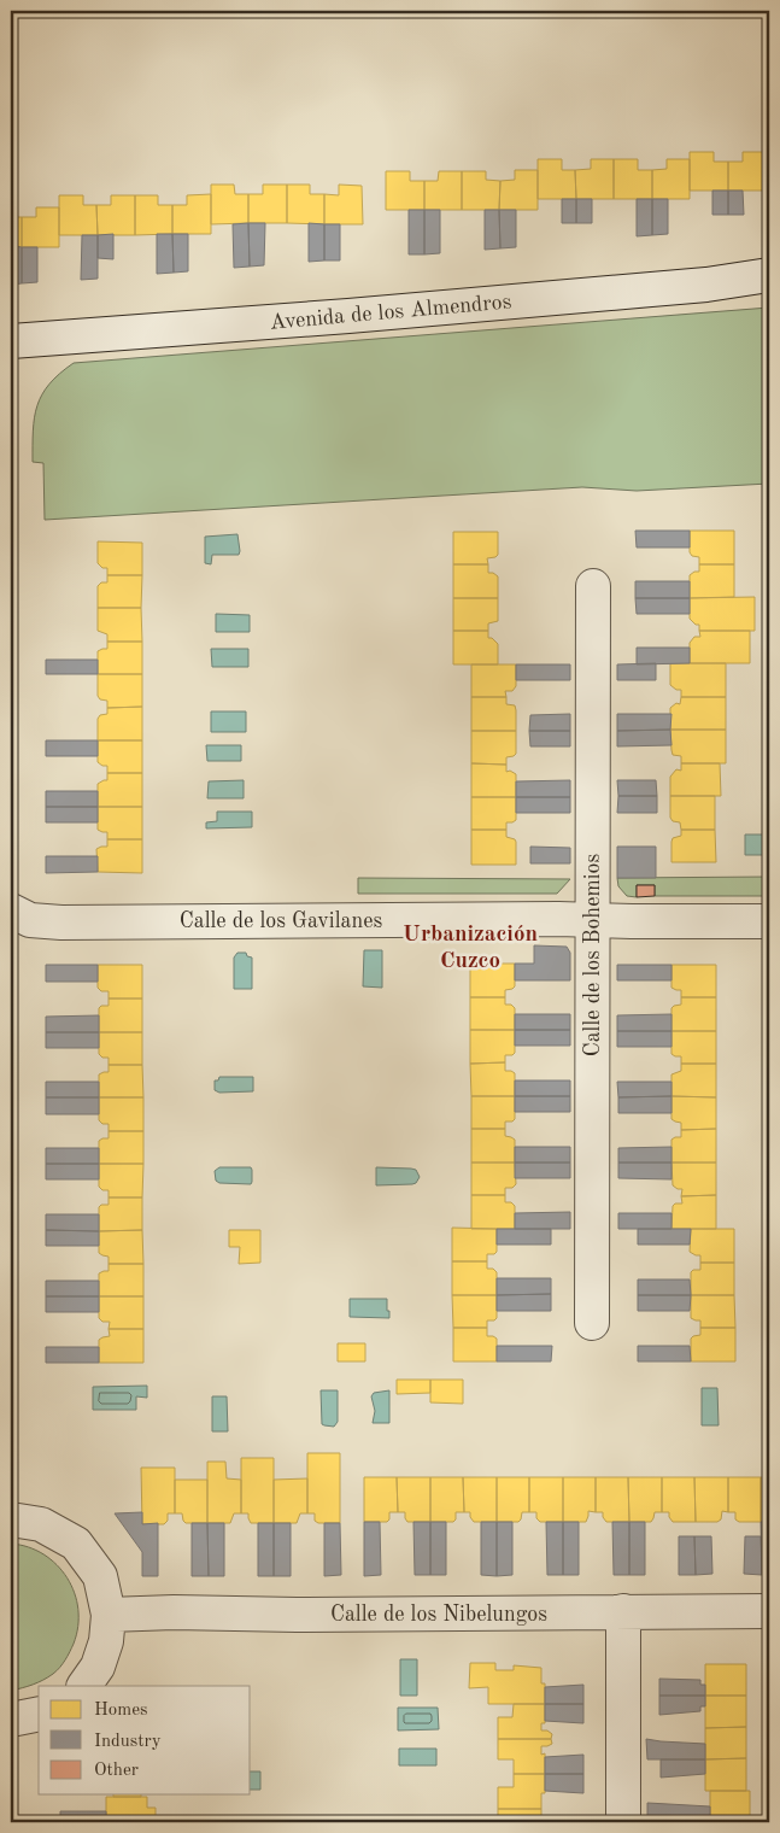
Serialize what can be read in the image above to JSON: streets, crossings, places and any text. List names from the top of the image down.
{
  "streets": {
    "street": [
      "Avenida de los Almendros",
      "Calle de los Gavilanes",
      "Calle de los Bohemios",
      "Calle de los Nibelungos"
    ]
  },
  "crossings": [
    ["Calle de los Gavilanes", "Calle de los Bohemios"]
  ],
  "districts": ["Urbanización Cuzco"],
  "legend": ["Homes", "Industry", "Other"]
}
